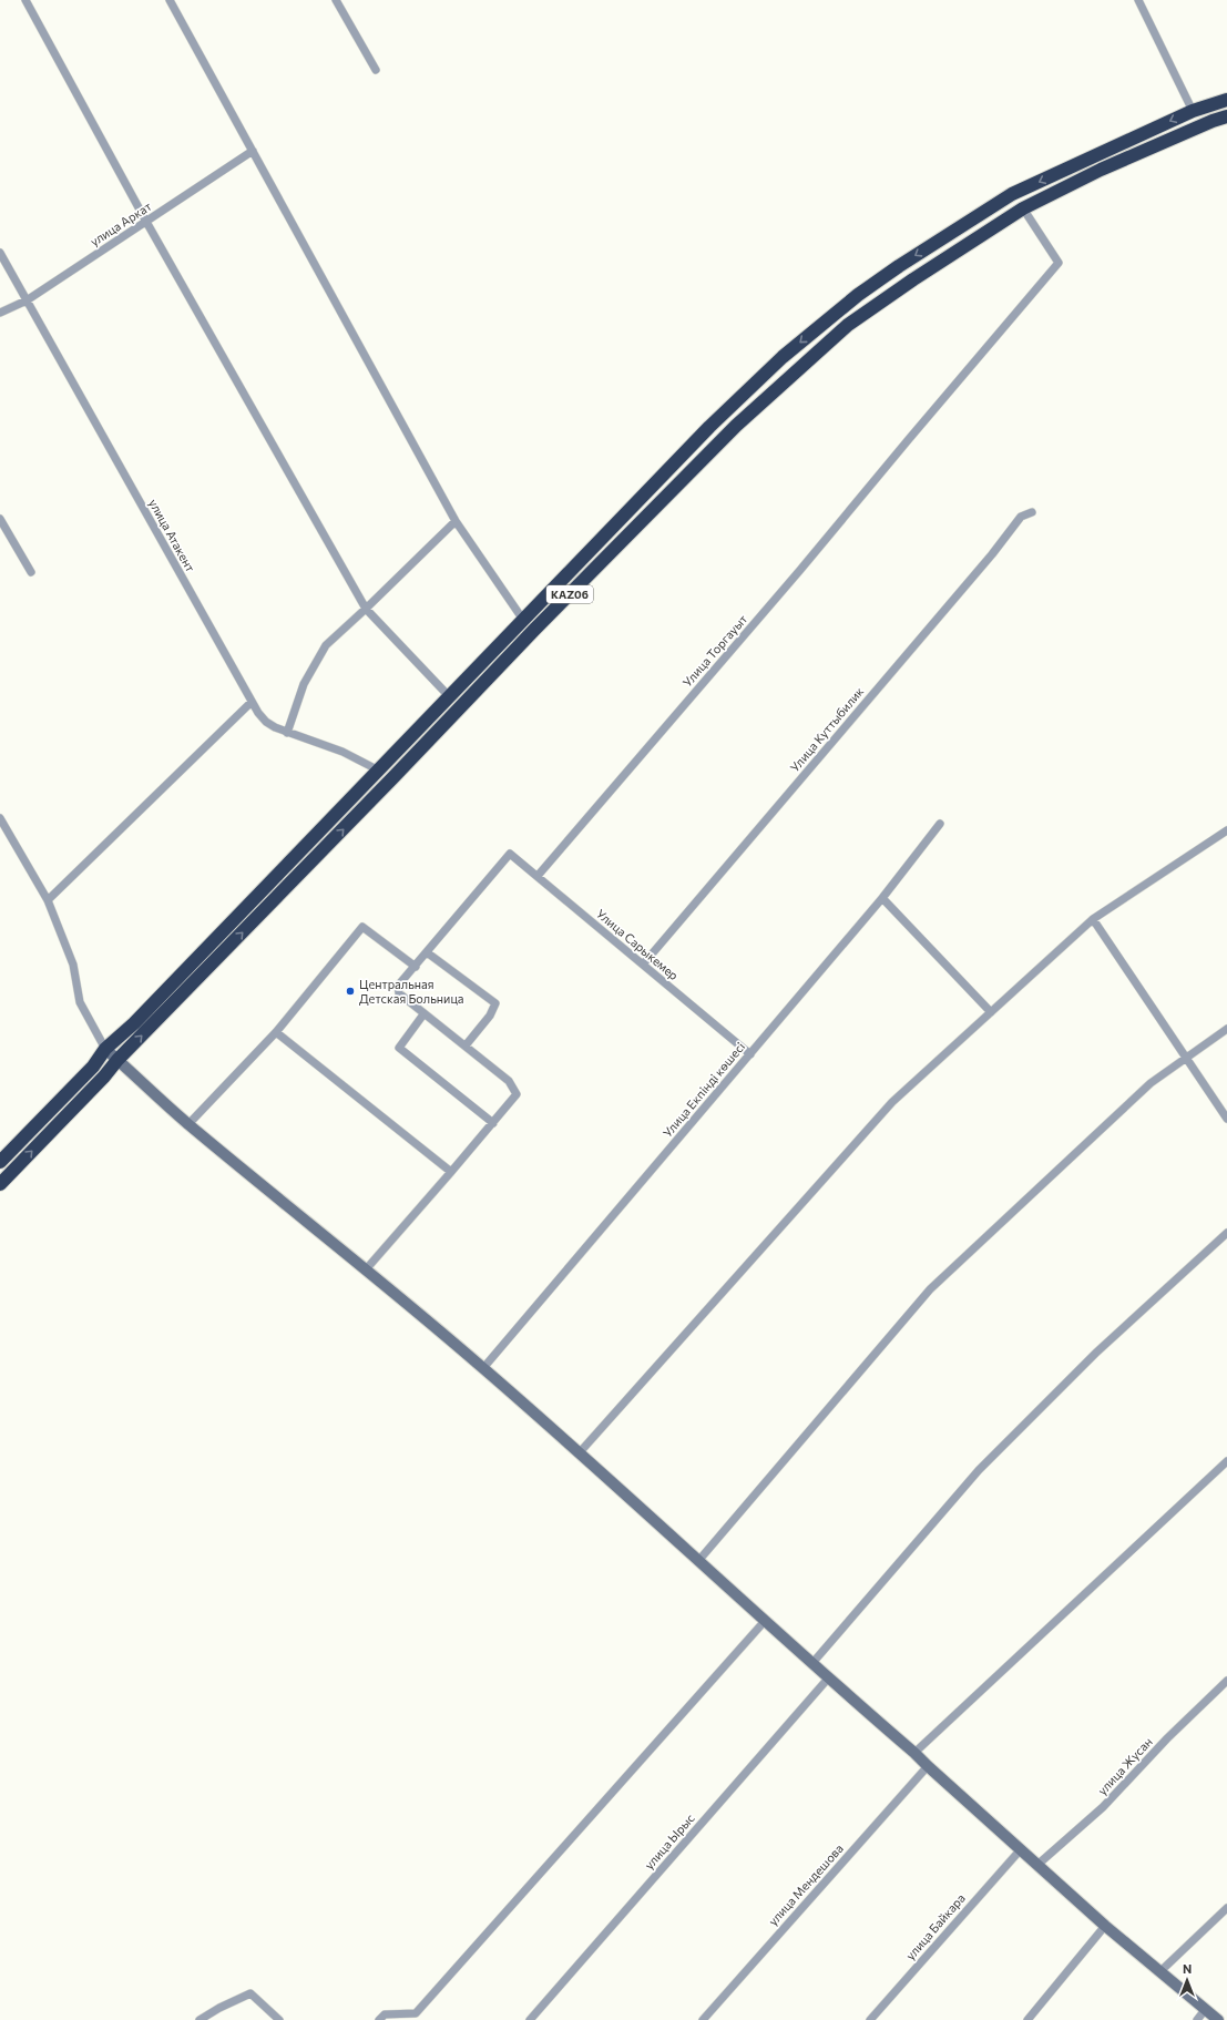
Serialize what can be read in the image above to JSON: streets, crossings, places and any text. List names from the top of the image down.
{
  "streets": {
    "highway": ["KАZ06"],
    "street": [
      "улица Аркат",
      "улица Атакент",
      "Улица Торгауыт",
      "Улица Куттыбилик",
      "Улица Сарыкемер",
      "Улица Екпінді көшесі",
      "улица Жусан",
      "улица Ырыс",
      "улица Мендешова",
      "улица Байкара"
    ]
  },
  "crossings": [
    ["улица Аркат", "улица Атакент"],
    ["улица Атакент", "KАZ06"],
    ["KАZ06", "Улица Торгауыт"],
    ["Улица Торгауыт", "Улица Сарыкемер"],
    ["Улица Куттыбилик", "Улица Сарыкемер"],
    ["Улица Сарыкемер", "Улица Екпінді көшесі"]
  ],
  "places": ["Центральная Детская Больница"],
  "north": "top"
}
